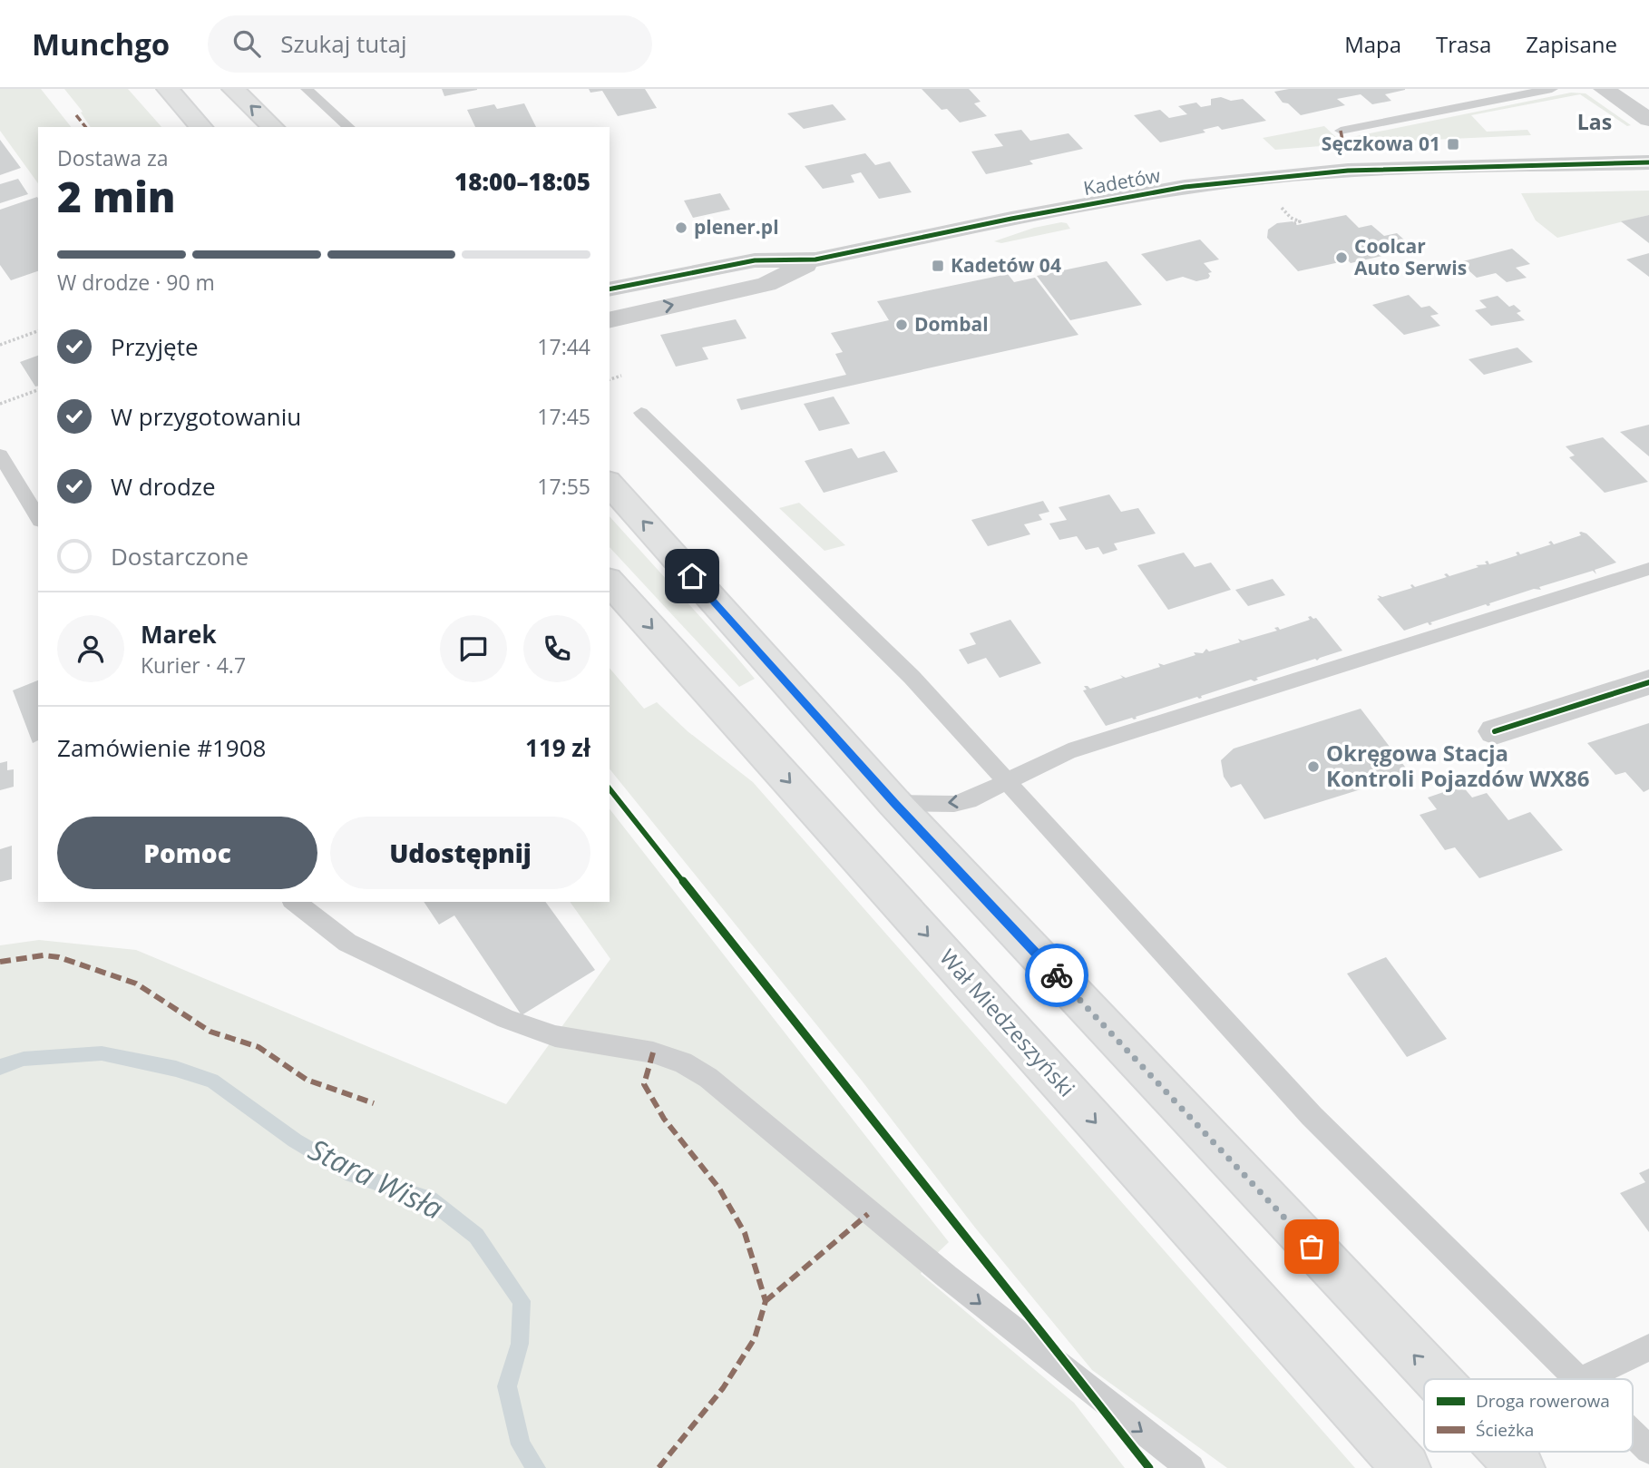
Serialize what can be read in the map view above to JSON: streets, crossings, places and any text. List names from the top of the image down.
{
  "streets": {
    "main road": ["Wał Miedzeszyński"],
    "street": ["Kadetów"]
  },
  "districts": ["Las"],
  "water": ["Stara Wisła"],
  "places": {
    "transit": ["Sęczkowa 01", "Kadetów 04"],
    "other": [
      "plener.pl",
      "Coolcar Auto Serwis",
      "Dombal",
      "Okręgowa Stacja Kontroli Pojazdów WX86"
    ]
  },
  "legend": ["Droga rowerowa", "Ścieżka"],
  "page": {
    "header": "Munchgo",
    "search": "Szukaj tutaj",
    "nav": ["Mapa", "Trasa", "Zapisane"],
    "heading": ["2 min", "Dostawa za", "18:00–18:05"],
    "panel": [
      "Marek",
      "Kurier · 4.7",
      "Zamówienie #1908",
      "119 zł"
    ],
    "bar": "W drodze · 90 m",
    "list": [
      ["Przyjęte", "17:44"],
      ["W przygotowaniu", "17:45"],
      ["W drodze", "17:55"],
      "Dostarczone"
    ],
    "buttons": ["Pomoc", "Udostępnij"]
  }
}
